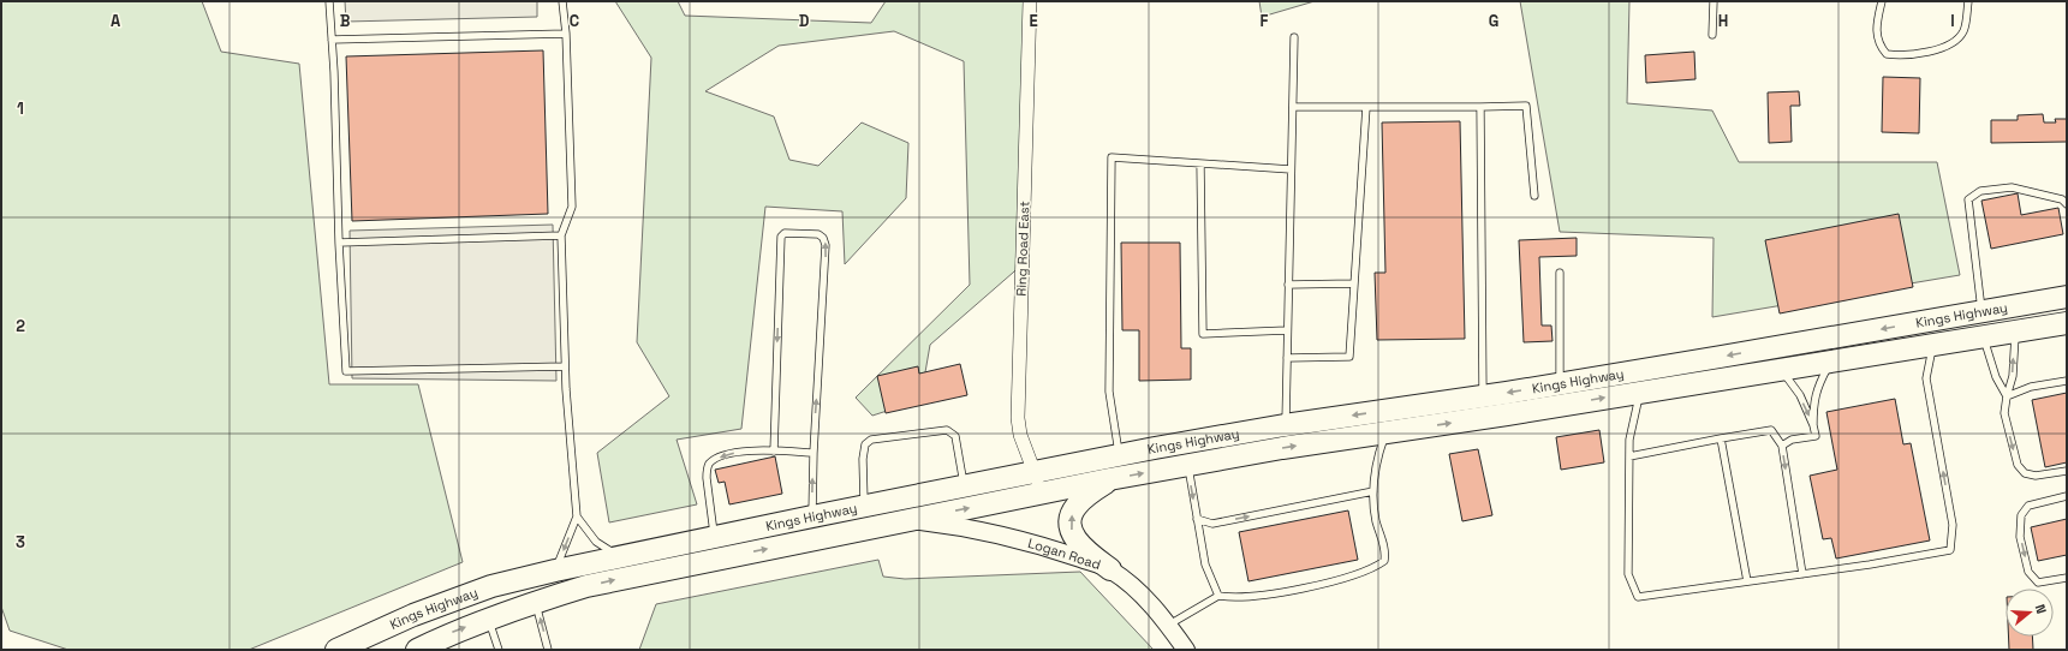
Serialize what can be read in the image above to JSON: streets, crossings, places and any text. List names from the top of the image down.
{
  "streets": {
    "main road": ["Kings Highway"],
    "street": ["Ring Road East", "Logan Road"]
  },
  "crossings": [
    ["Ring Road East", "Kings Highway"],
    ["Kings Highway", "Logan Road"]
  ],
  "north": "right",
  "grid": {
    "columns": [
      "A",
      "B",
      "C",
      "D",
      "E",
      "F",
      "G",
      "H",
      "I"
    ],
    "rows": ["1", "2", "3"]
  }
}
